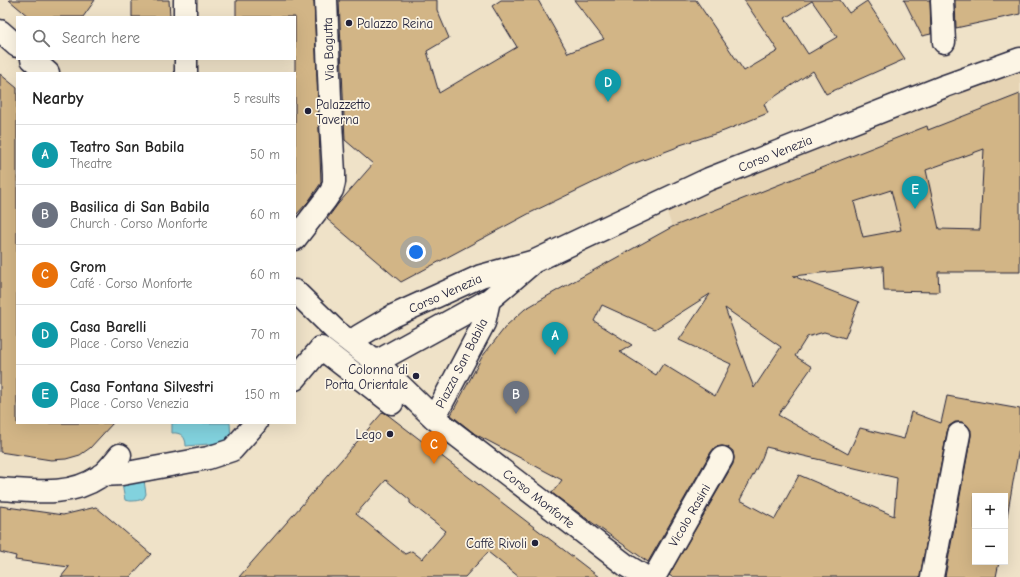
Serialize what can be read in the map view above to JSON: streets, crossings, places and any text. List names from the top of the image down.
{
  "streets": {
    "street": [
      "Via Bagutta",
      "Corso Venezia",
      "Piazza San Babila",
      "Corso Monforte",
      "Vicolo Rasini"
    ]
  },
  "crossings": [
    ["Corso Venezia", "Piazza San Babila"],
    ["Piazza San Babila", "Corso Monforte"],
    ["Corso Monforte", "Vicolo Rasini"]
  ],
  "places": [
    "Palazzo Reina",
    "Palazzetto Taverna",
    "Colonna di Porta Orientale",
    "Lego",
    "Caffè Rivoli"
  ],
  "page": {
    "search": "Search here",
    "pins": [
      "D",
      "E",
      "A",
      "B",
      "C"
    ],
    "heading": ["Nearby", "5 results"],
    "list": [
      {
        "mark": "A",
        "name": "Teatro San Babila",
        "note": "Theatre",
        "value": "50 m"
      },
      {
        "mark": "B",
        "name": "Basilica di San Babila",
        "note": "Church · Corso Monforte",
        "value": "60 m"
      },
      {
        "mark": "C",
        "name": "Grom",
        "note": "Café · Corso Monforte",
        "value": "60 m"
      },
      {
        "mark": "D",
        "name": "Casa Barelli",
        "note": "Place · Corso Venezia",
        "value": "70 m"
      },
      {
        "mark": "E",
        "name": "Casa Fontana Silvestri",
        "note": "Place · Corso Venezia",
        "value": "150 m"
      }
    ],
    "map_buttons": ["+", "−"]
  }
}
